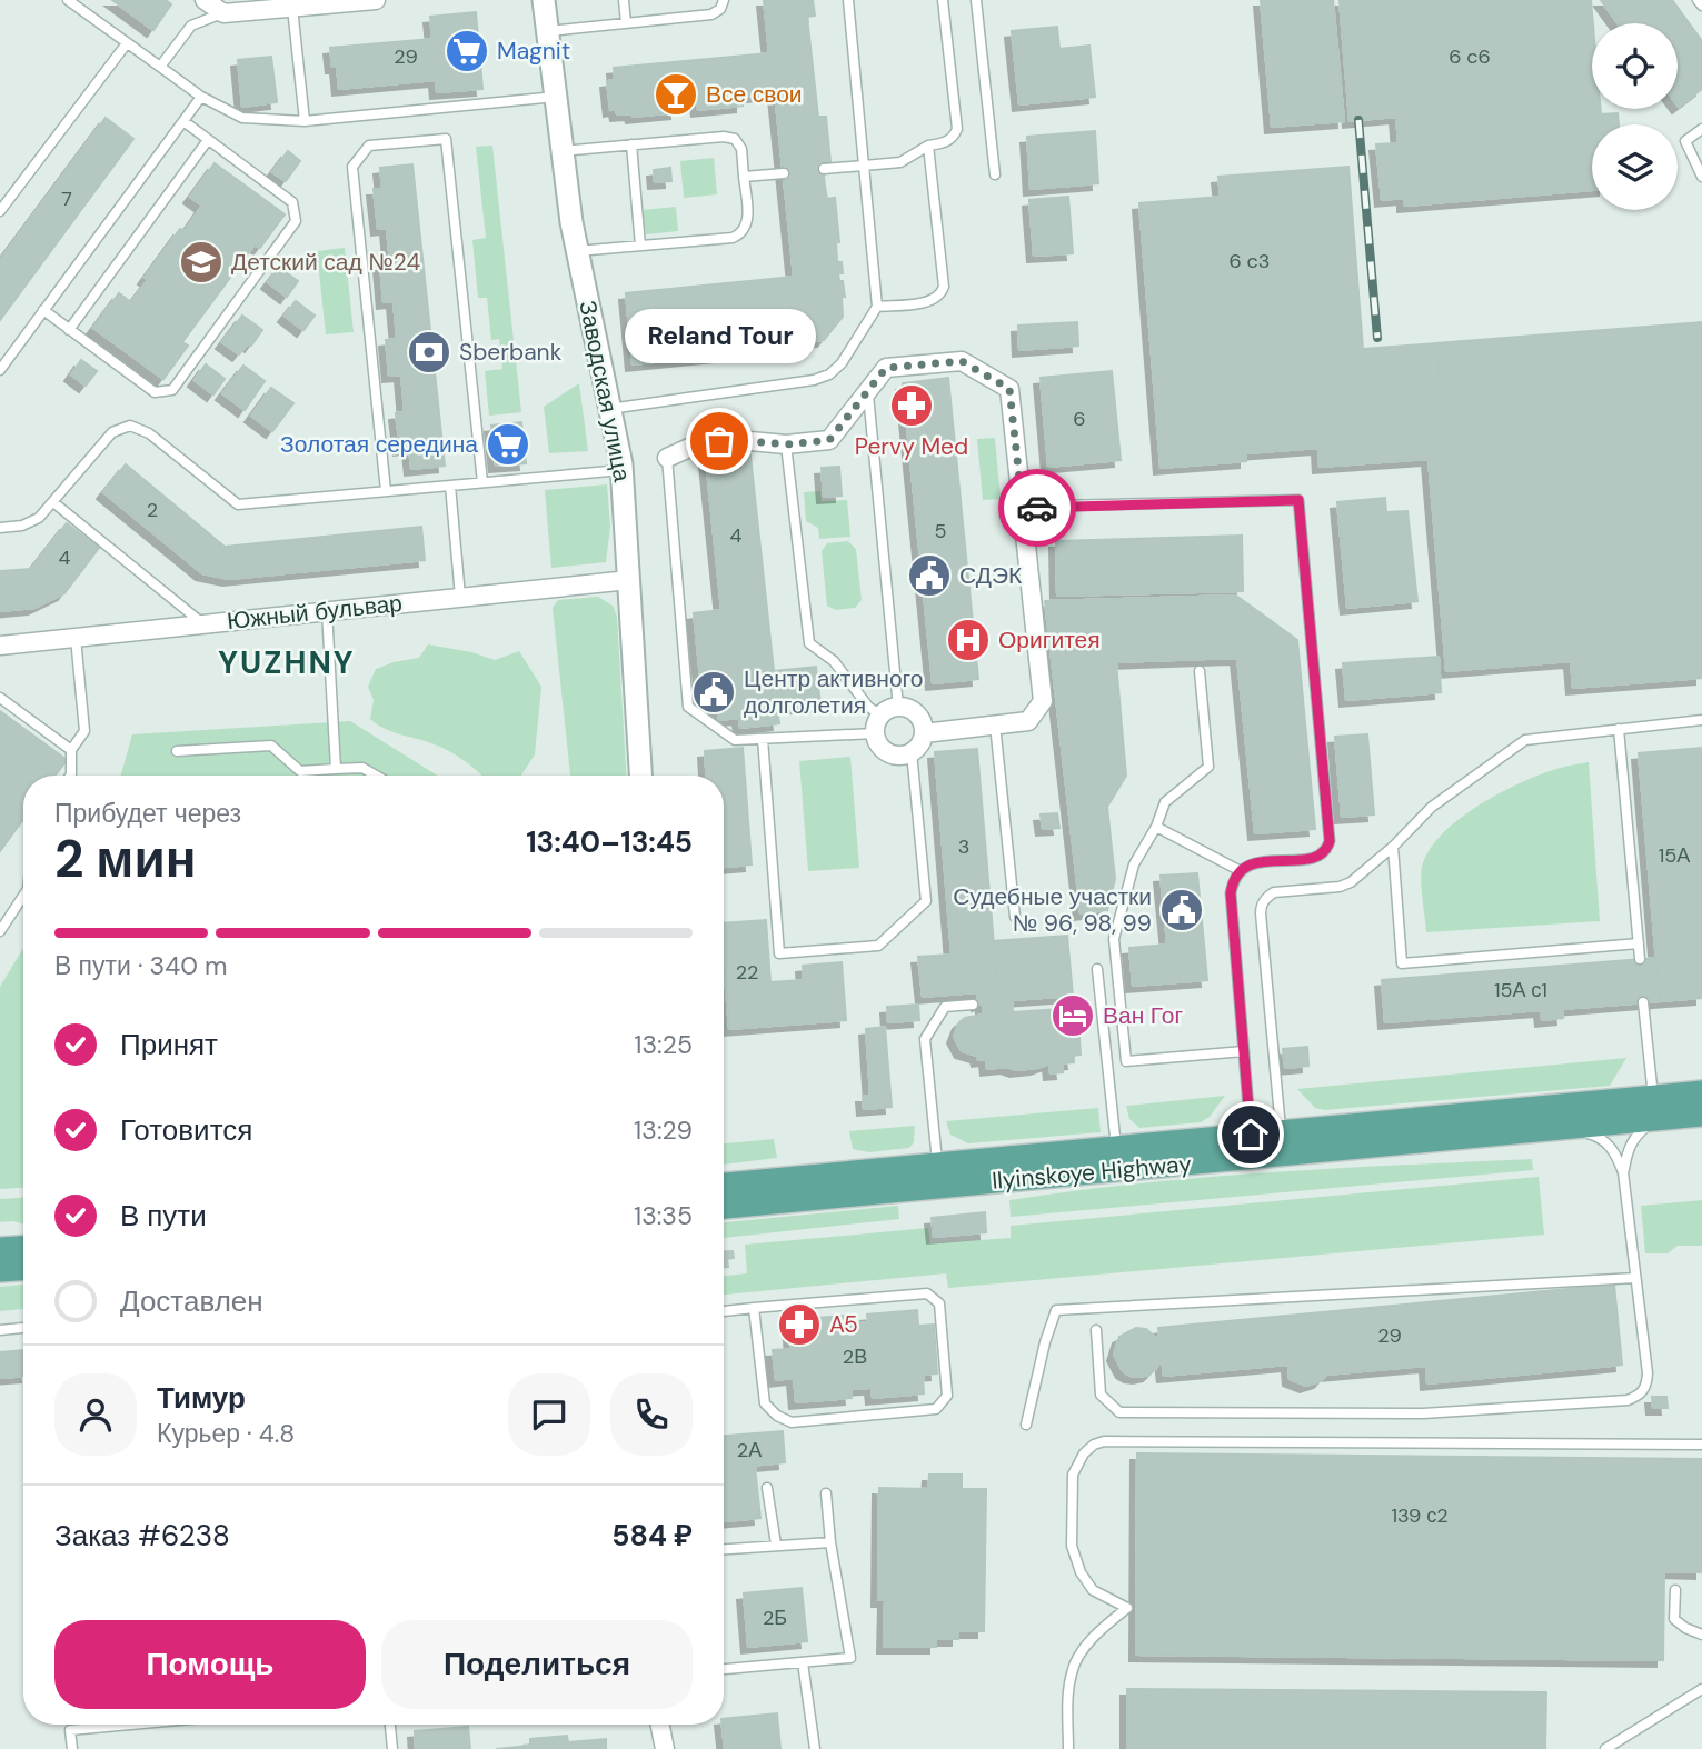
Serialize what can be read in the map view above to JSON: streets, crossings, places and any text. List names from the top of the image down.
{
  "streets": {
    "main road": ["Ilyinskoye Highway"],
    "street": ["Заводская улица", "Южный бульвар"]
  },
  "crossings": [
    ["Заводская улица", "Южный бульвар"]
  ],
  "districts": ["YUZHNY"],
  "places": {
    "supermarket": ["Magnit", "Золотая середина"],
    "bar": ["Все свои"],
    "school or university": ["Детский сад №24"],
    "bank": ["Sberbank"],
    "pharmacy": ["Pervy Med", "A5"],
    "other": ["Reland Tour"],
    "public building": ["СДЭК", "Центр активного долголетия", "Судебные участки № 96, 98, 99"],
    "hospital": ["Оригитея"],
    "hotel": ["Ван Гог"]
  },
  "house_numbers": [
    "29",
    "6 c6",
    "7",
    "6 c3",
    "6",
    "2",
    "5",
    "4",
    "4",
    "3",
    "15А",
    "22",
    "15А с1",
    "29",
    "2В",
    "2А",
    "139 с2",
    "2Б"
  ],
  "page": {
    "bubble": "Reland Tour",
    "heading": ["2 мин", "Прибудет через", "13:40–13:45"],
    "panel": [
      "Тимур",
      "Курьер · 4.8",
      "Заказ #6238",
      "584 ₽"
    ],
    "bar": "В пути · 340 m",
    "list": [
      ["Принят", "13:25"],
      ["Готовится", "13:29"],
      ["В пути", "13:35"],
      "Доставлен"
    ],
    "buttons": ["Помощь", "Поделиться"]
  }
}
